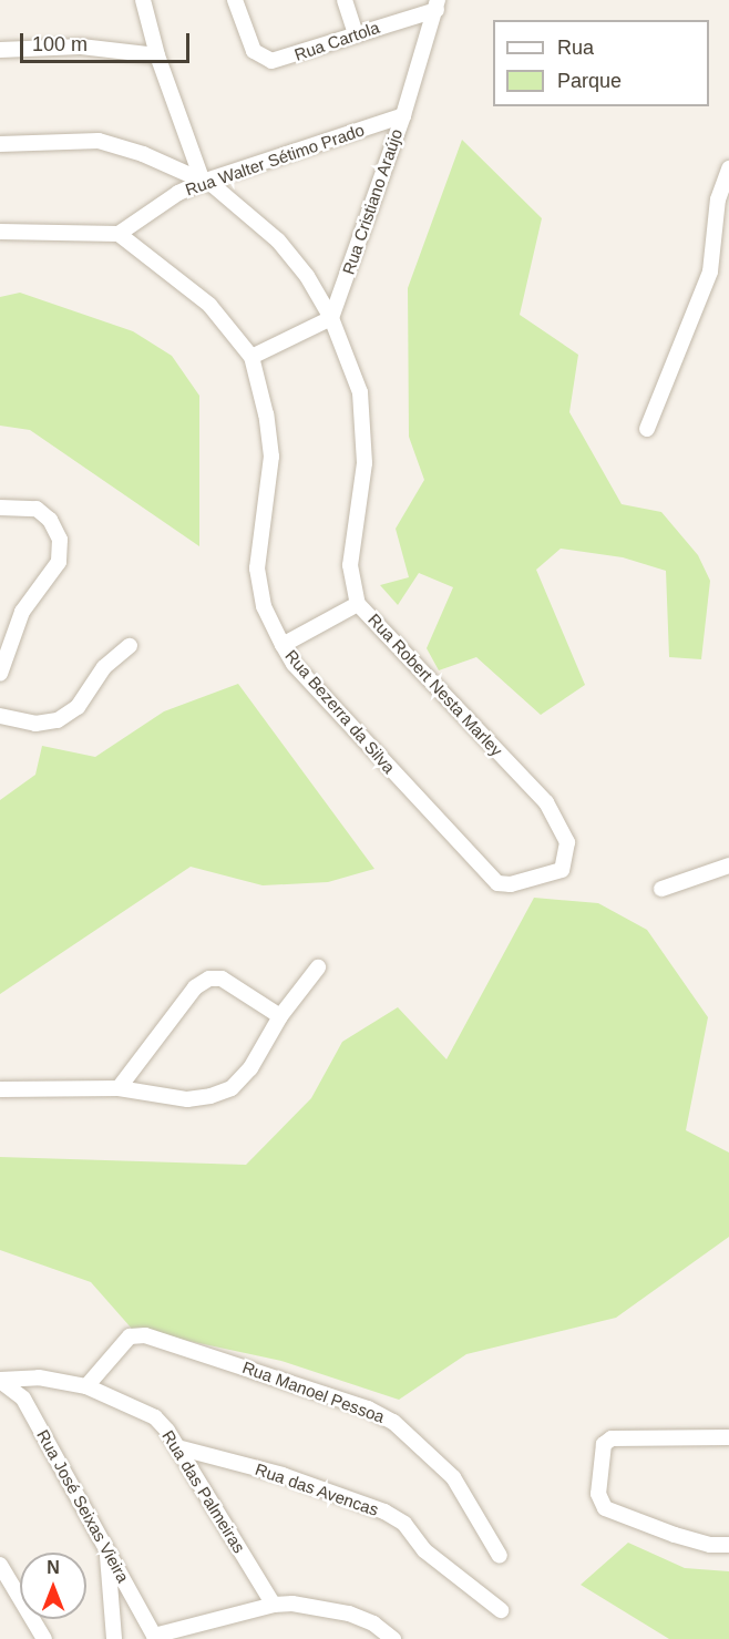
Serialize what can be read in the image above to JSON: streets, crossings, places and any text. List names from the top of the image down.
{
  "streets": {
    "street": [
      "Rua Cartola",
      "Rua Walter Sétimo Prado",
      "Rua Cristiano Araújo",
      "Rua Robert Nesta Marley",
      "Rua Bezerra da Silva",
      "Rua Manoel Pessoa",
      "Rua das Avencas",
      "Rua das Palmeiras",
      "Rua José Seixas Vieira"
    ]
  },
  "crossings": [
    ["Rua Cartola", "Rua Cristiano Araújo"],
    ["Rua Walter Sétimo Prado", "Rua Cristiano Araújo"],
    ["Rua Walter Sétimo Prado", "Rua Robert Nesta Marley"],
    ["Rua Walter Sétimo Prado", "Rua Bezerra da Silva"],
    ["Rua Cristiano Araújo", "Rua Robert Nesta Marley"],
    ["Rua Robert Nesta Marley", "Rua Bezerra da Silva"],
    ["Rua Manoel Pessoa", "Rua das Palmeiras"],
    ["Rua das Avencas", "Rua das Palmeiras"],
    ["Rua das Palmeiras", "Rua José Seixas Vieira"]
  ],
  "legend": ["Rua", "Parque"],
  "scale_bar": "100 m",
  "north": "top"
}
